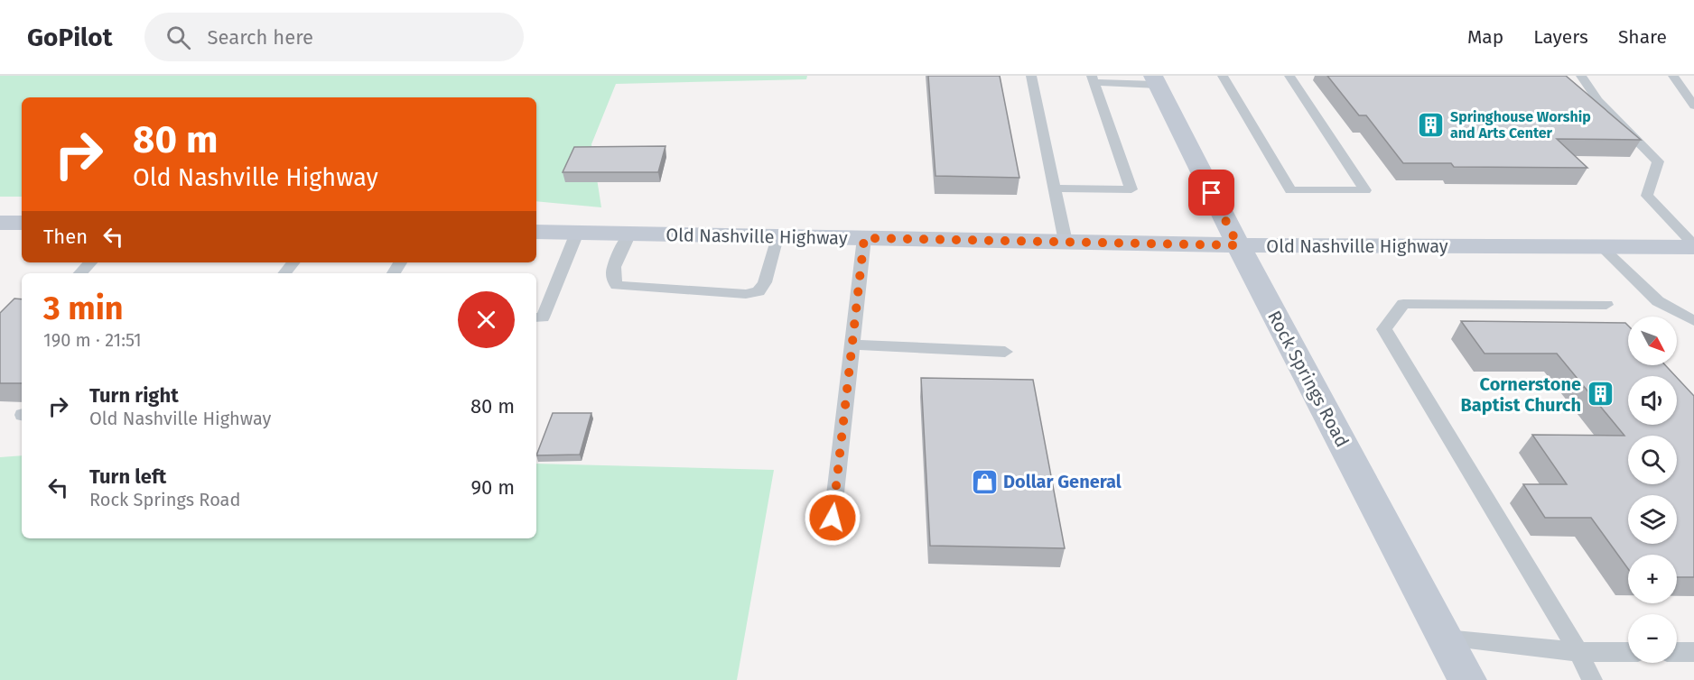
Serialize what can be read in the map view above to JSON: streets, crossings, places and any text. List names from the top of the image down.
{
  "streets": {
    "main road": ["Old Nashville Highway", "Rock Springs Road"]
  },
  "crossings": [
    ["Old Nashville Highway", "Rock Springs Road"]
  ],
  "places": {
    "building": ["Springhouse Worship and Arts Center", "Cornerstone Baptist Church"],
    "shop": ["Dollar General"]
  },
  "north": "bottom right",
  "page": {
    "header": "GoPilot",
    "search": "Search here",
    "nav": ["Map", "Layers", "Share"],
    "turn": ["80 m", "Old Nashville Highway"],
    "then": "Then",
    "heading": ["3 min", "190 m · 21:51"],
    "map_buttons": ["+", "−"],
    "list": [
      {
        "name": "Turn right",
        "note": "Old Nashville Highway",
        "value": "80 m"
      },
      {
        "name": "Turn left",
        "note": "Rock Springs Road",
        "value": "90 m"
      }
    ]
  }
}
